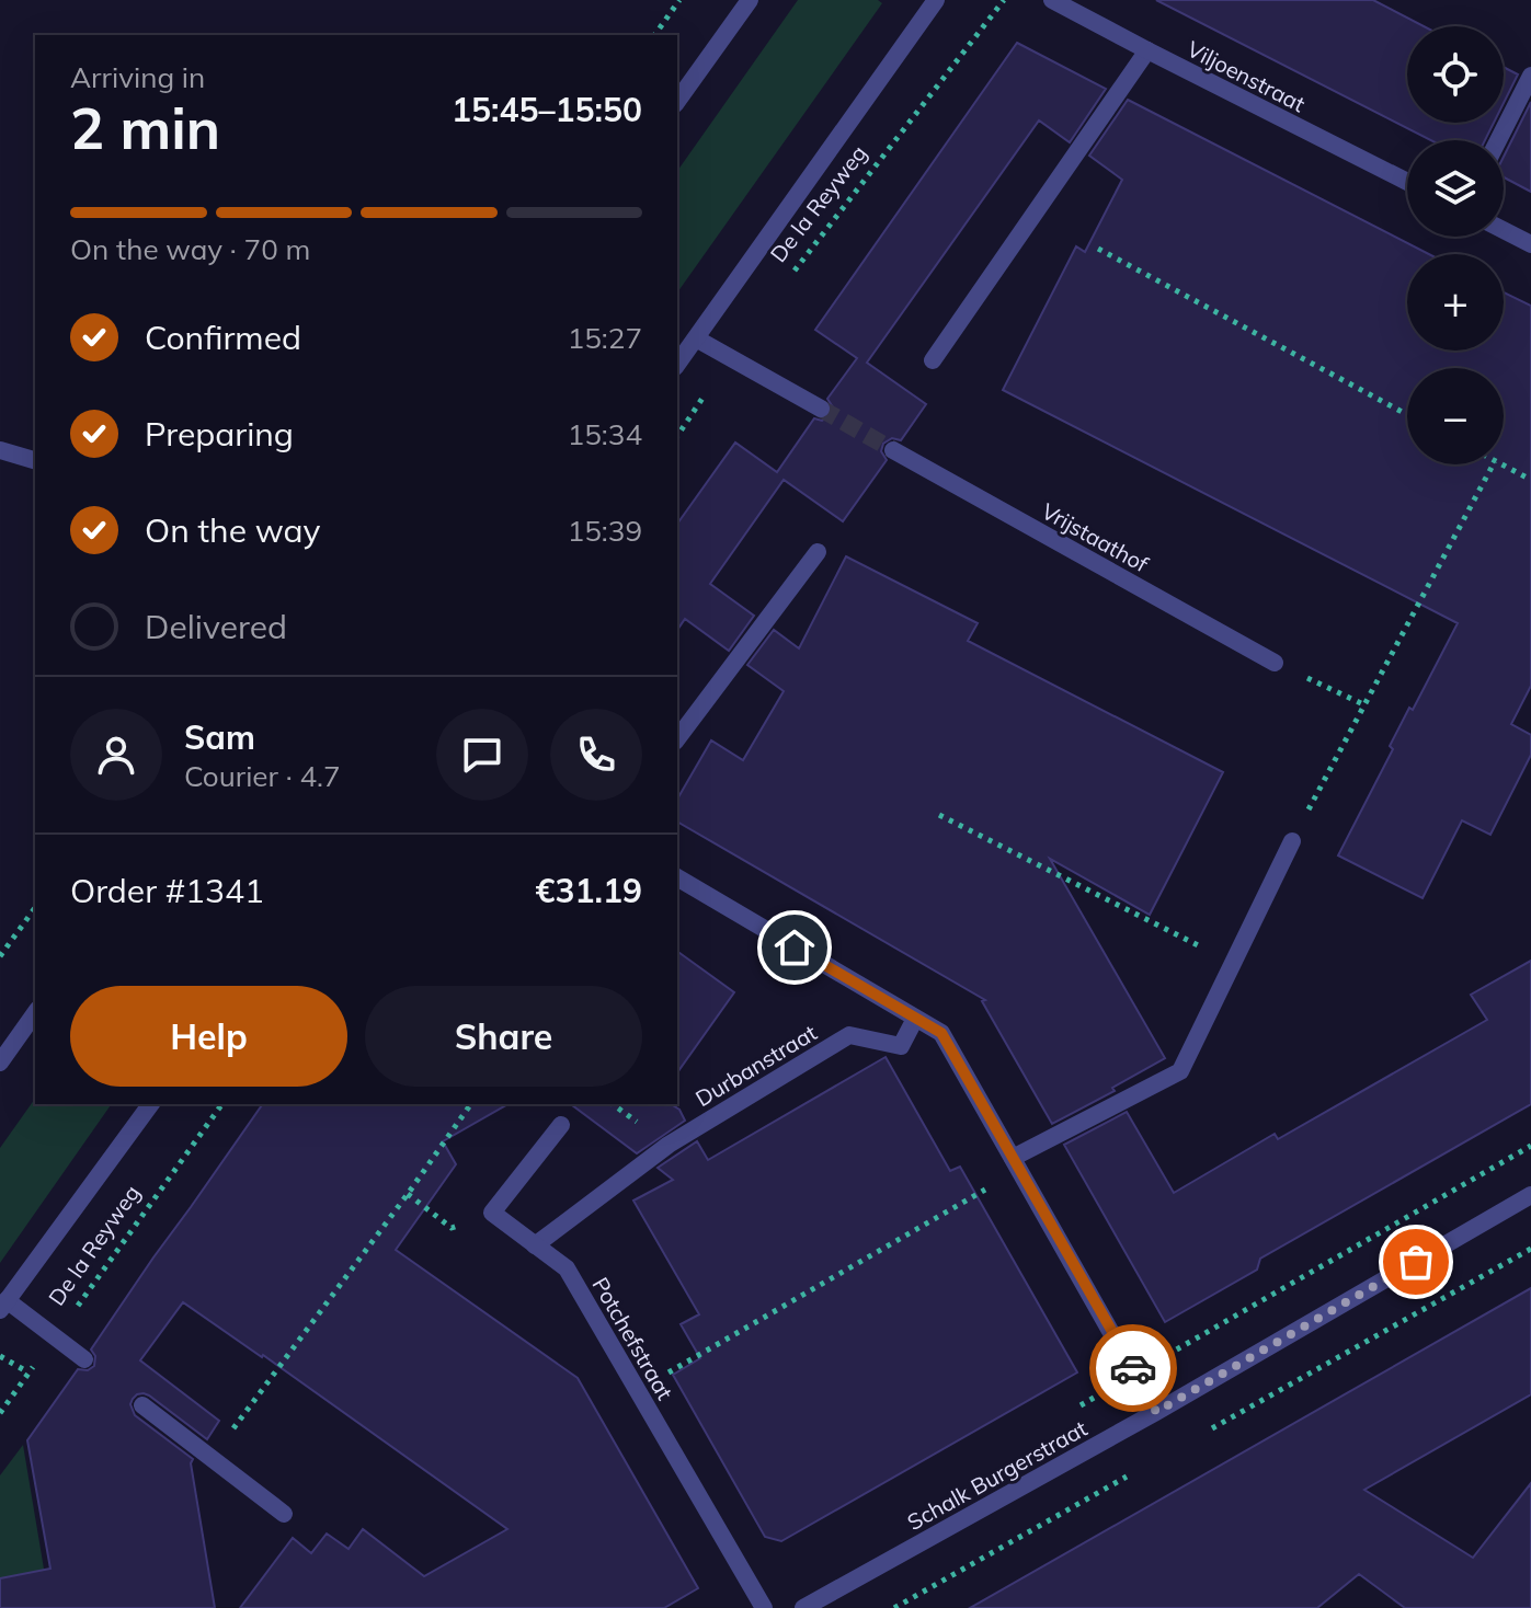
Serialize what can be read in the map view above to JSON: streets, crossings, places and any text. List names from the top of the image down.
{
  "streets": {
    "street": [
      "Viljoenstraat",
      "De la Reyweg",
      "Vrijstaathof",
      "Durbanstraat",
      "Potchefstraat",
      "Schalk Burgerstraat"
    ]
  },
  "crossings": [
    ["Durbanstraat", "Potchefstraat"]
  ],
  "page": {
    "map_buttons": ["+", "−"],
    "heading": ["2 min", "Arriving in", "15:45–15:50"],
    "panel": [
      "Sam",
      "Courier · 4.7",
      "Order #1341",
      "€31.19"
    ],
    "bar": "On the way · 70 m",
    "list": [
      ["Confirmed", "15:27"],
      ["Preparing", "15:34"],
      ["On the way", "15:39"],
      "Delivered"
    ],
    "buttons": ["Help", "Share"]
  }
}
